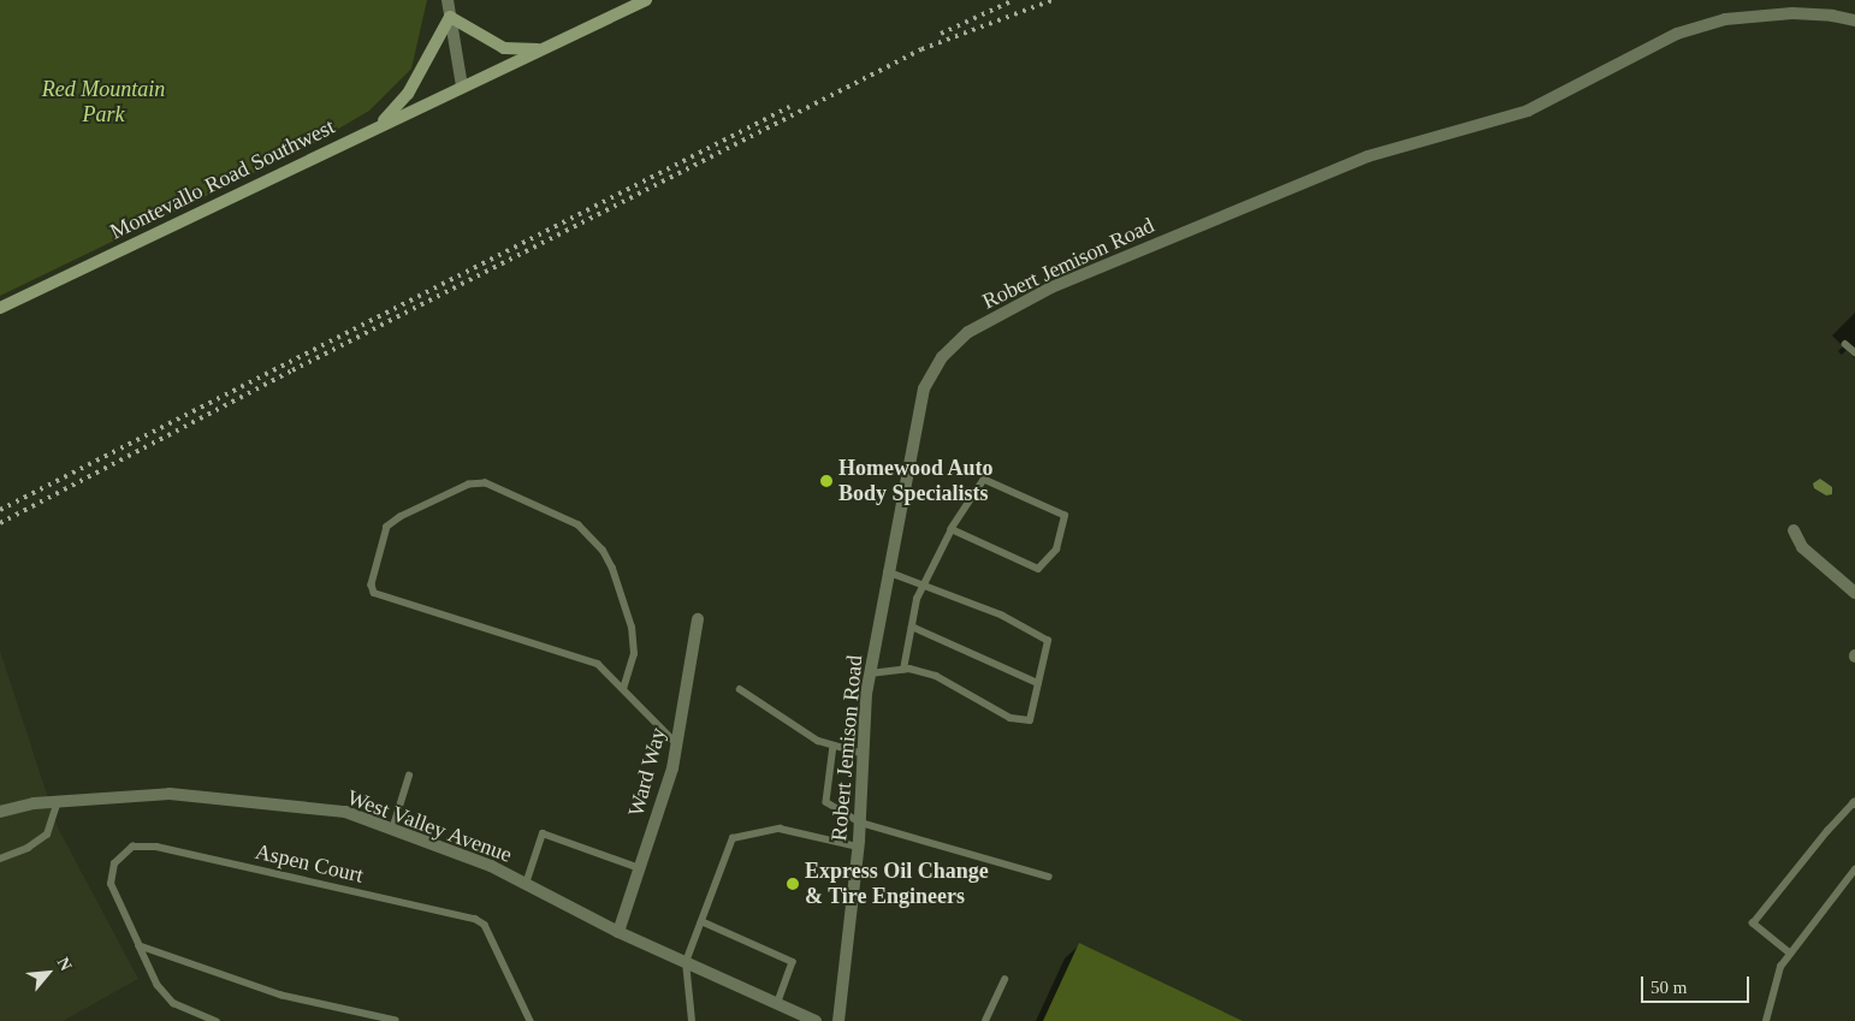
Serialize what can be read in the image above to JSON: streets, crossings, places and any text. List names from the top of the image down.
{
  "streets": {
    "main road": ["Montevallo Road Southwest"],
    "street": ["Robert Jemison Road", "Ward Way", "West Valley Avenue"],
    "lane": ["Aspen Court"]
  },
  "crossings": [
    ["Ward Way", "West Valley Avenue"]
  ],
  "parks": ["Red Mountain Park"],
  "places": ["Homewood Auto Body Specialists", "Express Oil Change & Tire Engineers"],
  "scale_bar": "50 m",
  "north": "top right"
}
